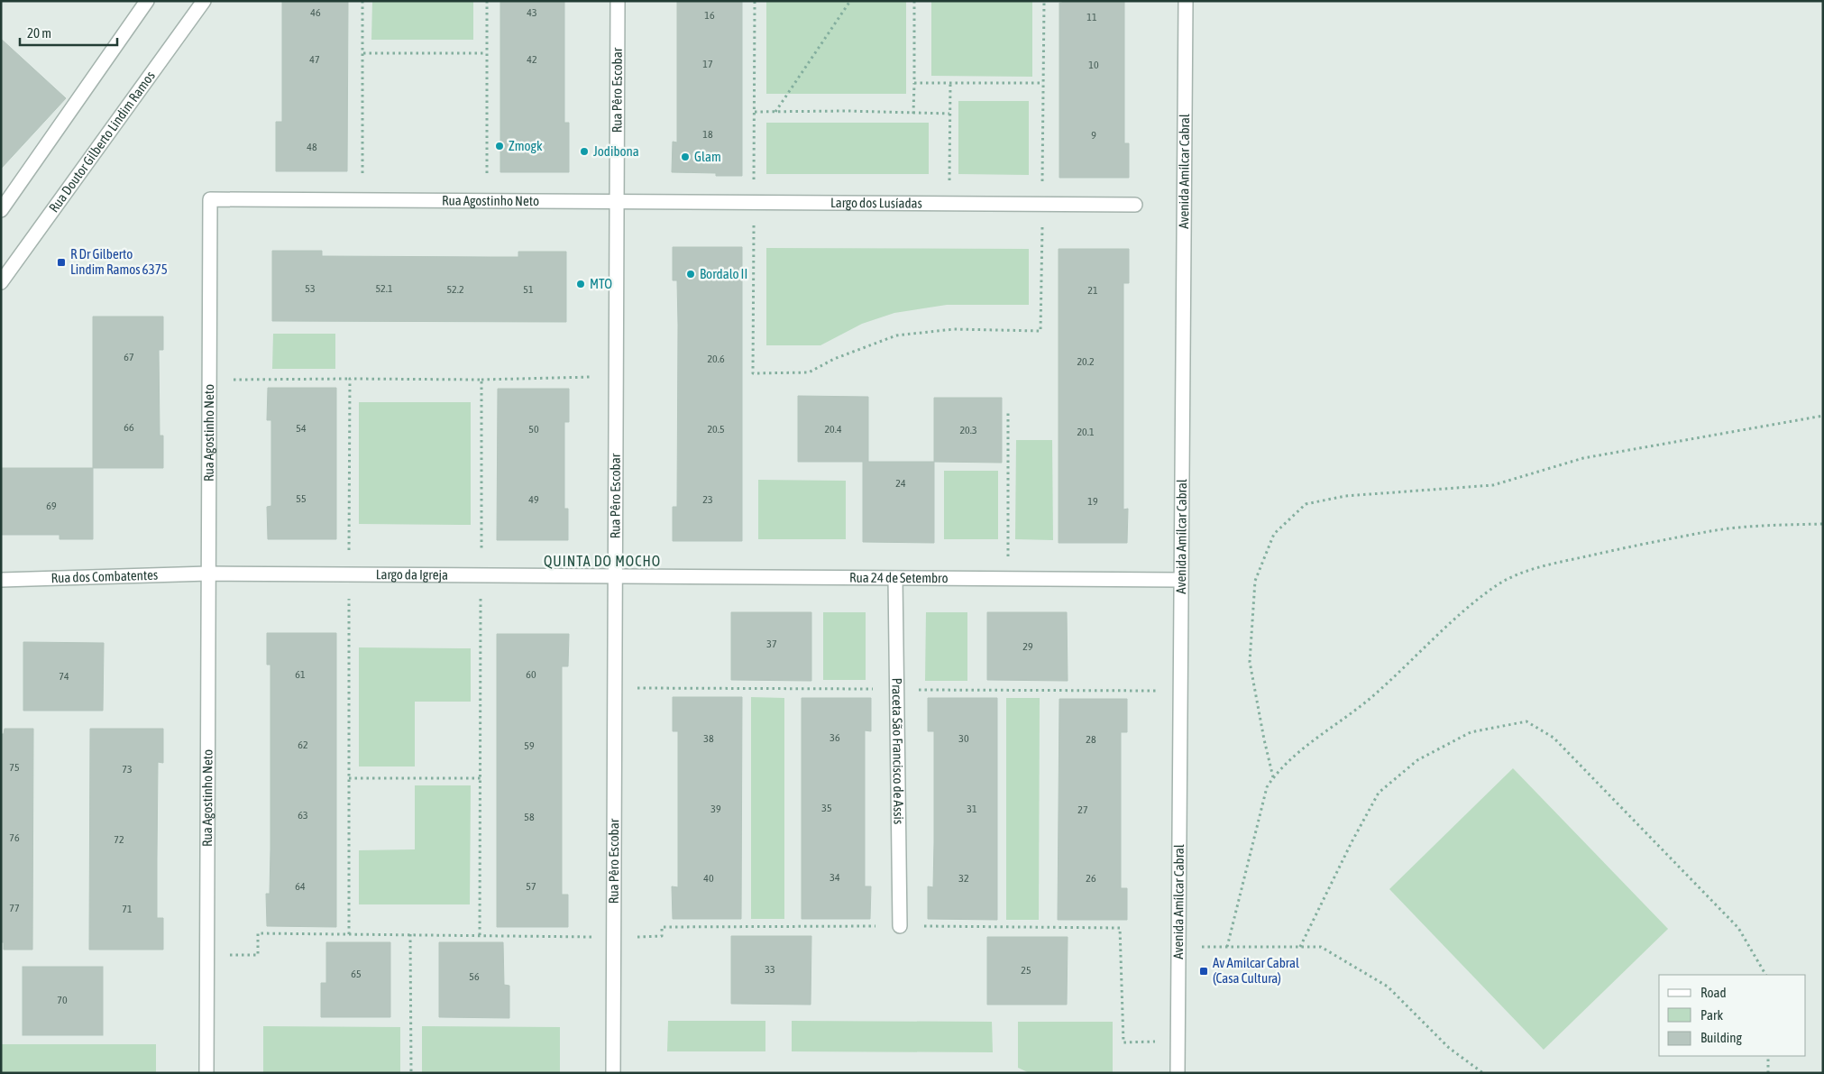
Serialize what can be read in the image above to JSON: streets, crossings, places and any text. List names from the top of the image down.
{
  "streets": {
    "street": [
      "Rua Pêro Escobar",
      "Rua Doutor Gilberto Lindim Ramos",
      "Avenida Amílcar Cabral",
      "Rua Agostinho Neto",
      "Largo dos Lusíadas",
      "Largo da Igreja",
      "Rua dos Combatentes",
      "Rua 24 de Setembro",
      "Praceta São Francisco de Assis"
    ]
  },
  "crossings": [
    ["Rua Pêro Escobar", "Rua Agostinho Neto"],
    ["Rua Pêro Escobar", "Largo dos Lusíadas"],
    ["Rua Pêro Escobar", "Largo da Igreja"],
    ["Rua Pêro Escobar", "Rua 24 de Setembro"],
    ["Avenida Amílcar Cabral", "Rua 24 de Setembro"],
    ["Rua Agostinho Neto", "Largo dos Lusíadas"],
    ["Rua Agostinho Neto", "Largo da Igreja"],
    ["Rua Agostinho Neto", "Rua dos Combatentes"],
    ["Largo da Igreja", "Rua dos Combatentes"],
    ["Largo da Igreja", "Rua 24 de Setembro"],
    ["Rua 24 de Setembro", "Praceta São Francisco de Assis"]
  ],
  "districts": ["QUINTA DO MOCHO"],
  "places": {
    "other": [
      "Zmogk",
      "Jodibona",
      "Glam",
      "Bordalo II",
      "MTO"
    ],
    "transit": ["R Dr Gilberto Lindim Ramos 6375", "Av Amilcar Cabral (Casa Cultura)"]
  },
  "house_numbers": [
    "46",
    "43",
    "16",
    "11",
    "47",
    "42",
    "17",
    "10",
    "18",
    "9",
    "48",
    "53",
    "52.1",
    "52.2",
    "51",
    "21",
    "67",
    "20.6",
    "20.2",
    "66",
    "54",
    "50",
    "20.5",
    "20.4",
    "20.3",
    "20.1",
    "24",
    "55",
    "49",
    "23",
    "19",
    "69",
    "37",
    "29",
    "61",
    "60",
    "74",
    "36",
    "38",
    "30",
    "28",
    "62",
    "59",
    "75",
    "73",
    "35",
    "39",
    "31",
    "27",
    "63",
    "58",
    "76",
    "72",
    "34",
    "40",
    "32",
    "26",
    "64",
    "57",
    "77",
    "71",
    "33",
    "25",
    "65",
    "56",
    "70"
  ],
  "legend": ["Road", "Park", "Building"],
  "scale_bar": "20 m"
}
